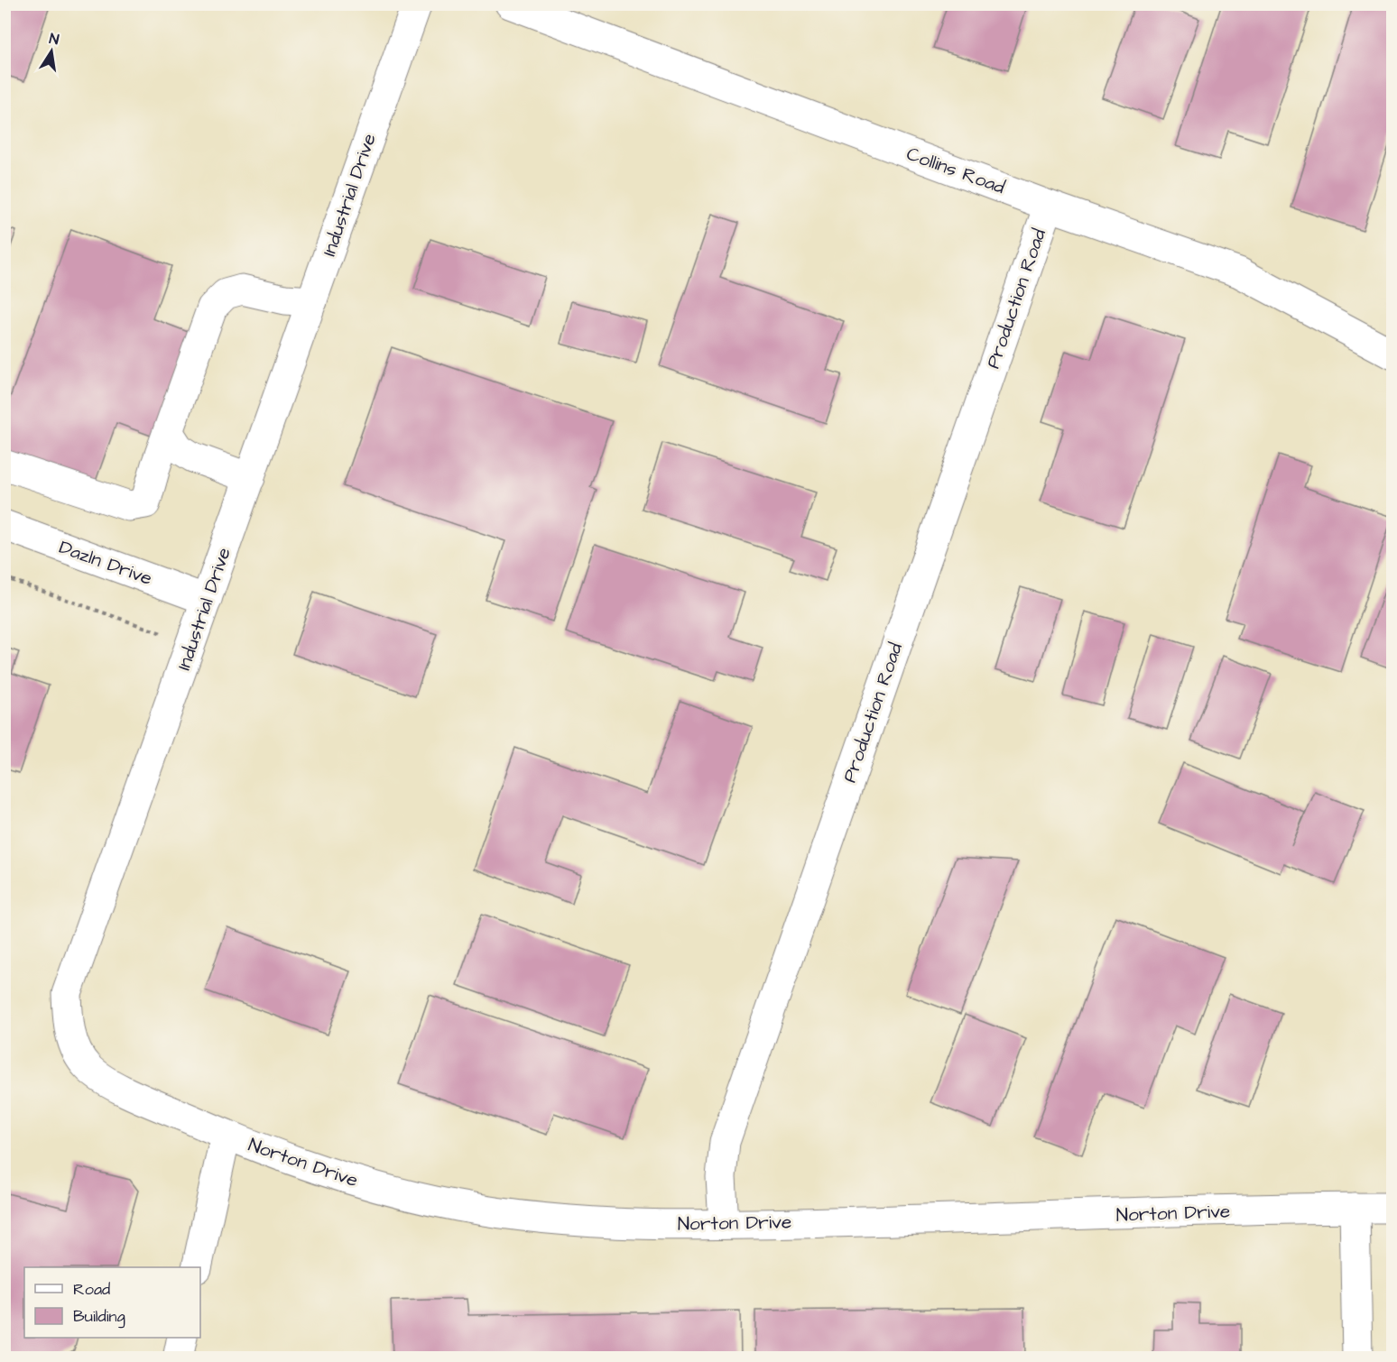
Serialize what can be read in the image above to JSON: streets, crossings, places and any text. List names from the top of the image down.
{
  "streets": {
    "street": [
      "Collins Road",
      "Industrial Drive",
      "Production Road",
      "Dazln Drive",
      "Norton Drive"
    ]
  },
  "crossings": [
    ["Collins Road", "Production Road"],
    ["Industrial Drive", "Dazln Drive"],
    ["Industrial Drive", "Norton Drive"],
    ["Production Road", "Norton Drive"]
  ],
  "legend": ["Road", "Building"],
  "north": "top"
}
